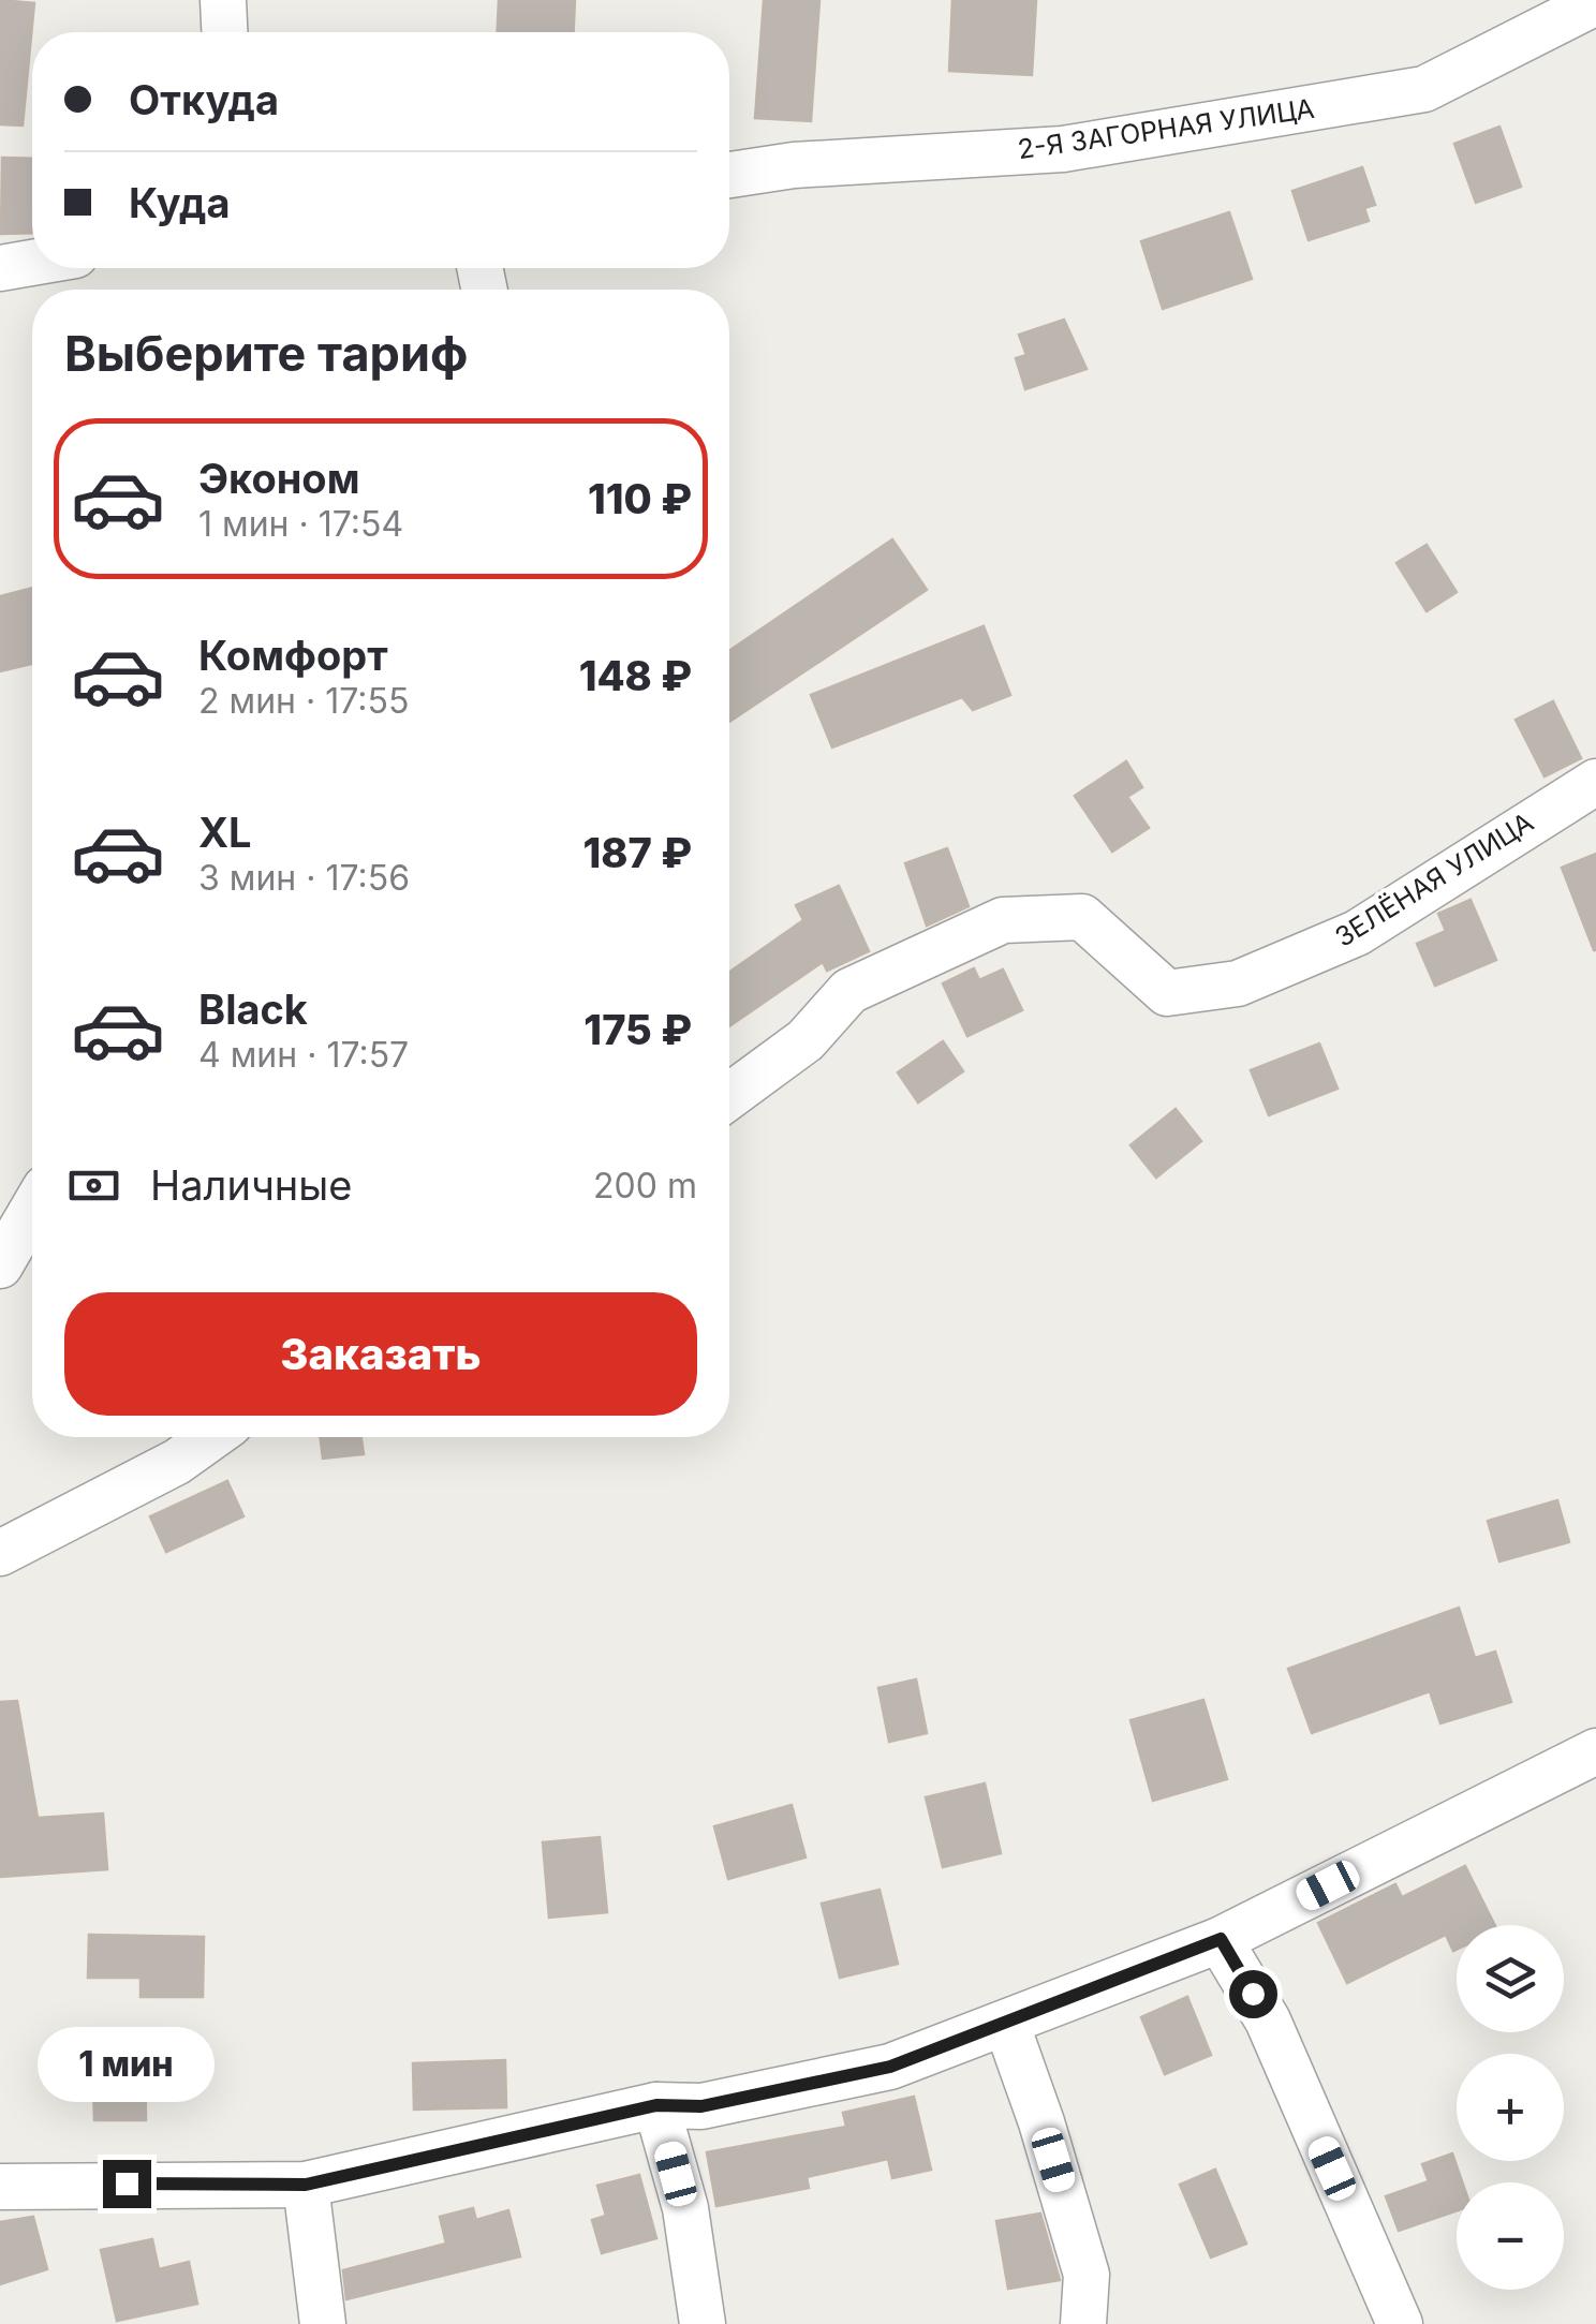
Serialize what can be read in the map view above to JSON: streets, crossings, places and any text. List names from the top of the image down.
{
  "streets": {
    "street": ["2-Я ЗАГОРНАЯ УЛИЦА", "ЗЕЛЁНАЯ УЛИЦА"]
  },
  "page": {
    "banner": ["Откуда", "Куда"],
    "heading": "Выберите тариф",
    "list": [
      {
        "name": "Эконом",
        "note": "1 мин · 17:54",
        "value": "110 ₽"
      },
      {
        "name": "Комфорт",
        "note": "2 мин · 17:55",
        "value": "148 ₽"
      },
      {
        "name": "XL",
        "note": "3 мин · 17:56",
        "value": "187 ₽"
      },
      {
        "name": "Black",
        "note": "4 мин · 17:57",
        "value": "175 ₽"
      }
    ],
    "pay": ["Наличные", "200 m"],
    "buttons": "Заказать",
    "map_buttons": ["+", "−"],
    "bubble": "1 мин"
  }
}
